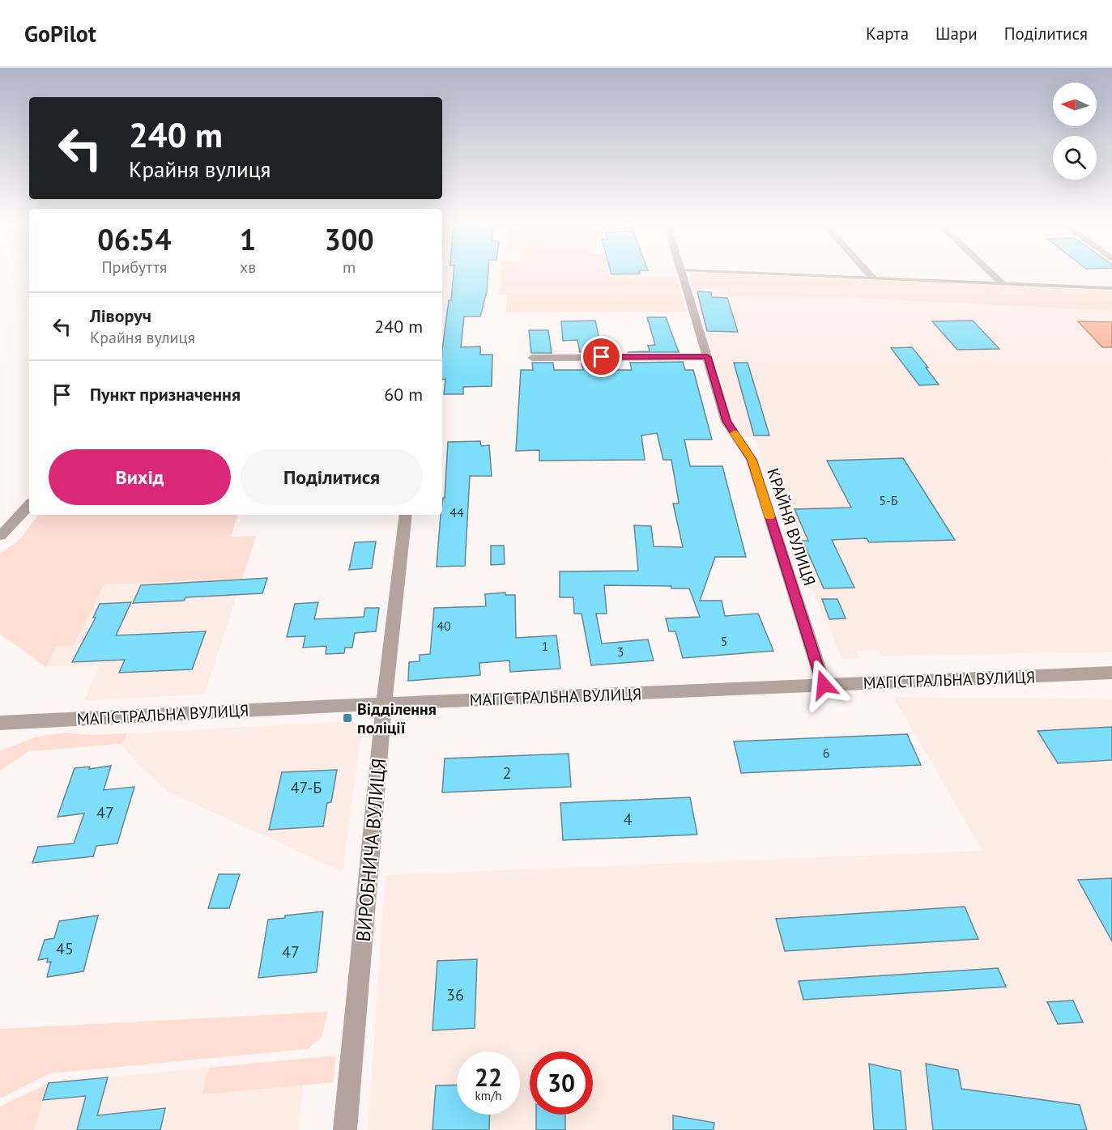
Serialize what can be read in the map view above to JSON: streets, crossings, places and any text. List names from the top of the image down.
{
  "streets": {
    "street": ["КРАЙНЯ ВУЛИЦЯ", "МАГІСТРАЛЬНА ВУЛИЦЯ", "ВИРОБНИЧА ВУЛИЦЯ"]
  },
  "crossings": [
    ["КРАЙНЯ ВУЛИЦЯ", "МАГІСТРАЛЬНА ВУЛИЦЯ"],
    ["МАГІСТРАЛЬНА ВУЛИЦЯ", "ВИРОБНИЧА ВУЛИЦЯ"]
  ],
  "places": {
    "transit": ["Відділення поліції"]
  },
  "house_numbers": [
    "5-Б",
    "44",
    "40",
    "5",
    "1",
    "3",
    "6",
    "2",
    "47-Б",
    "47",
    "4",
    "45",
    "47",
    "36"
  ],
  "north": "left",
  "page": {
    "header": "GoPilot",
    "nav": ["Карта", "Шари", "Поділитися"],
    "turn": ["240 m", "Крайня вулиця"],
    "eta": [
      "06:54",
      "Прибуття",
      "1",
      "хв",
      "300",
      "m"
    ],
    "list": [
      {
        "name": "Ліворуч",
        "note": "Крайня вулиця",
        "value": "240 m"
      },
      {
        "name": "Пункт призначення",
        "value": "60 m"
      }
    ],
    "buttons": ["Вихід", "Поділитися"],
    "speed": "22 km/h",
    "limit": "30"
  }
}
